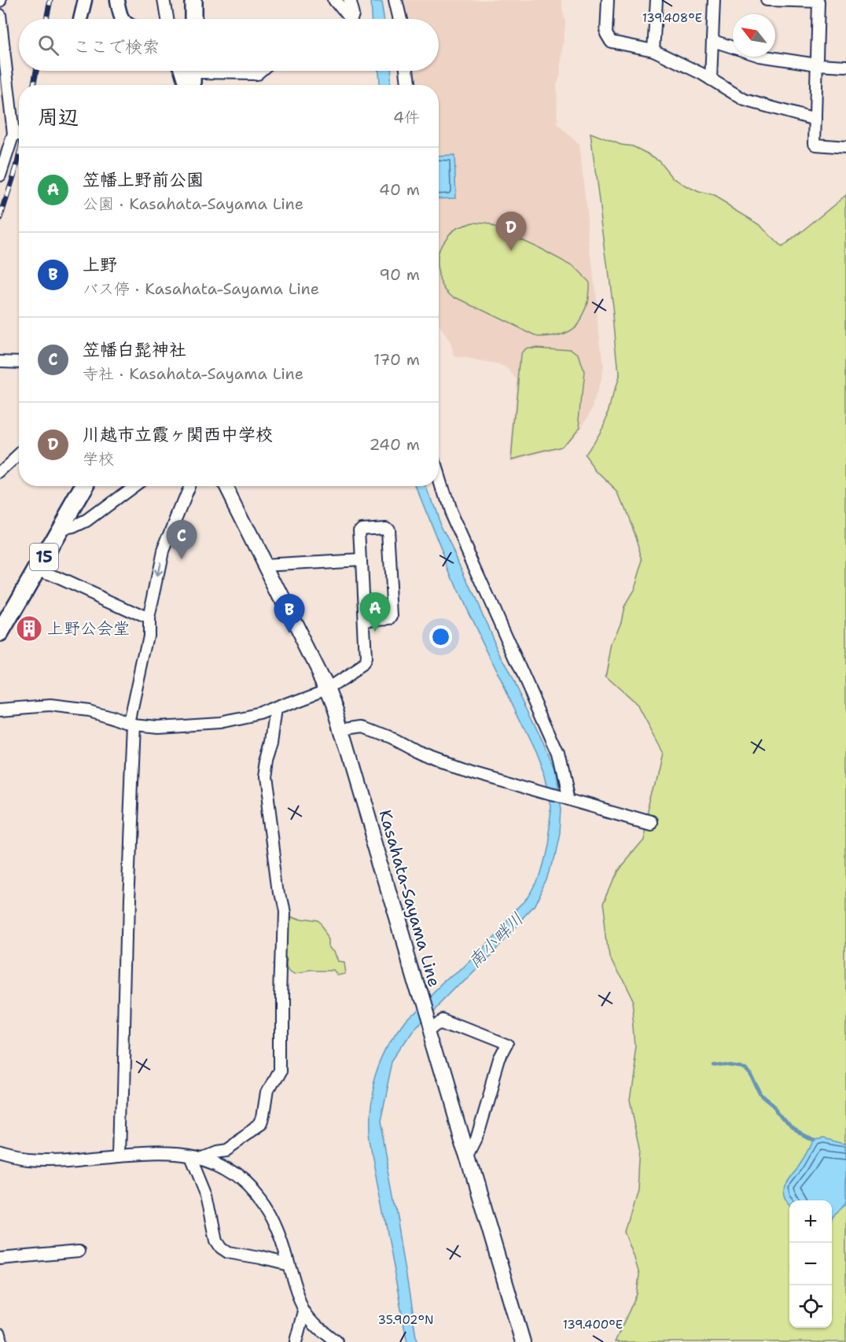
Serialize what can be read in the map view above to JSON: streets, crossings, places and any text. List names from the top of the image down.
{
  "streets": {
    "main road": ["15", "Kasahata-Sayama Line"]
  },
  "water": ["南小畔川"],
  "places": {
    "building": ["上野公会堂"]
  },
  "north": "top left",
  "page": {
    "search": "ここで検索",
    "heading": ["周辺", "4件"],
    "list": [
      {
        "mark": "A",
        "name": "笠幡上野前公園",
        "note": "公園 · Kasahata-Sayama Line",
        "value": "40 m"
      },
      {
        "mark": "B",
        "name": "上野",
        "note": "バス停 · Kasahata-Sayama Line",
        "value": "90 m"
      },
      {
        "mark": "C",
        "name": "笠幡白髭神社",
        "note": "寺社 · Kasahata-Sayama Line",
        "value": "170 m"
      },
      {
        "mark": "D",
        "name": "川越市立霞ヶ関西中学校",
        "note": "学校",
        "value": "240 m"
      }
    ],
    "pins": [
      "D",
      "C",
      "A",
      "B"
    ],
    "map_buttons": ["+", "−"]
  },
  "coordinates": ["139.408°E", "35.902°N", "139.400°E"]
}
